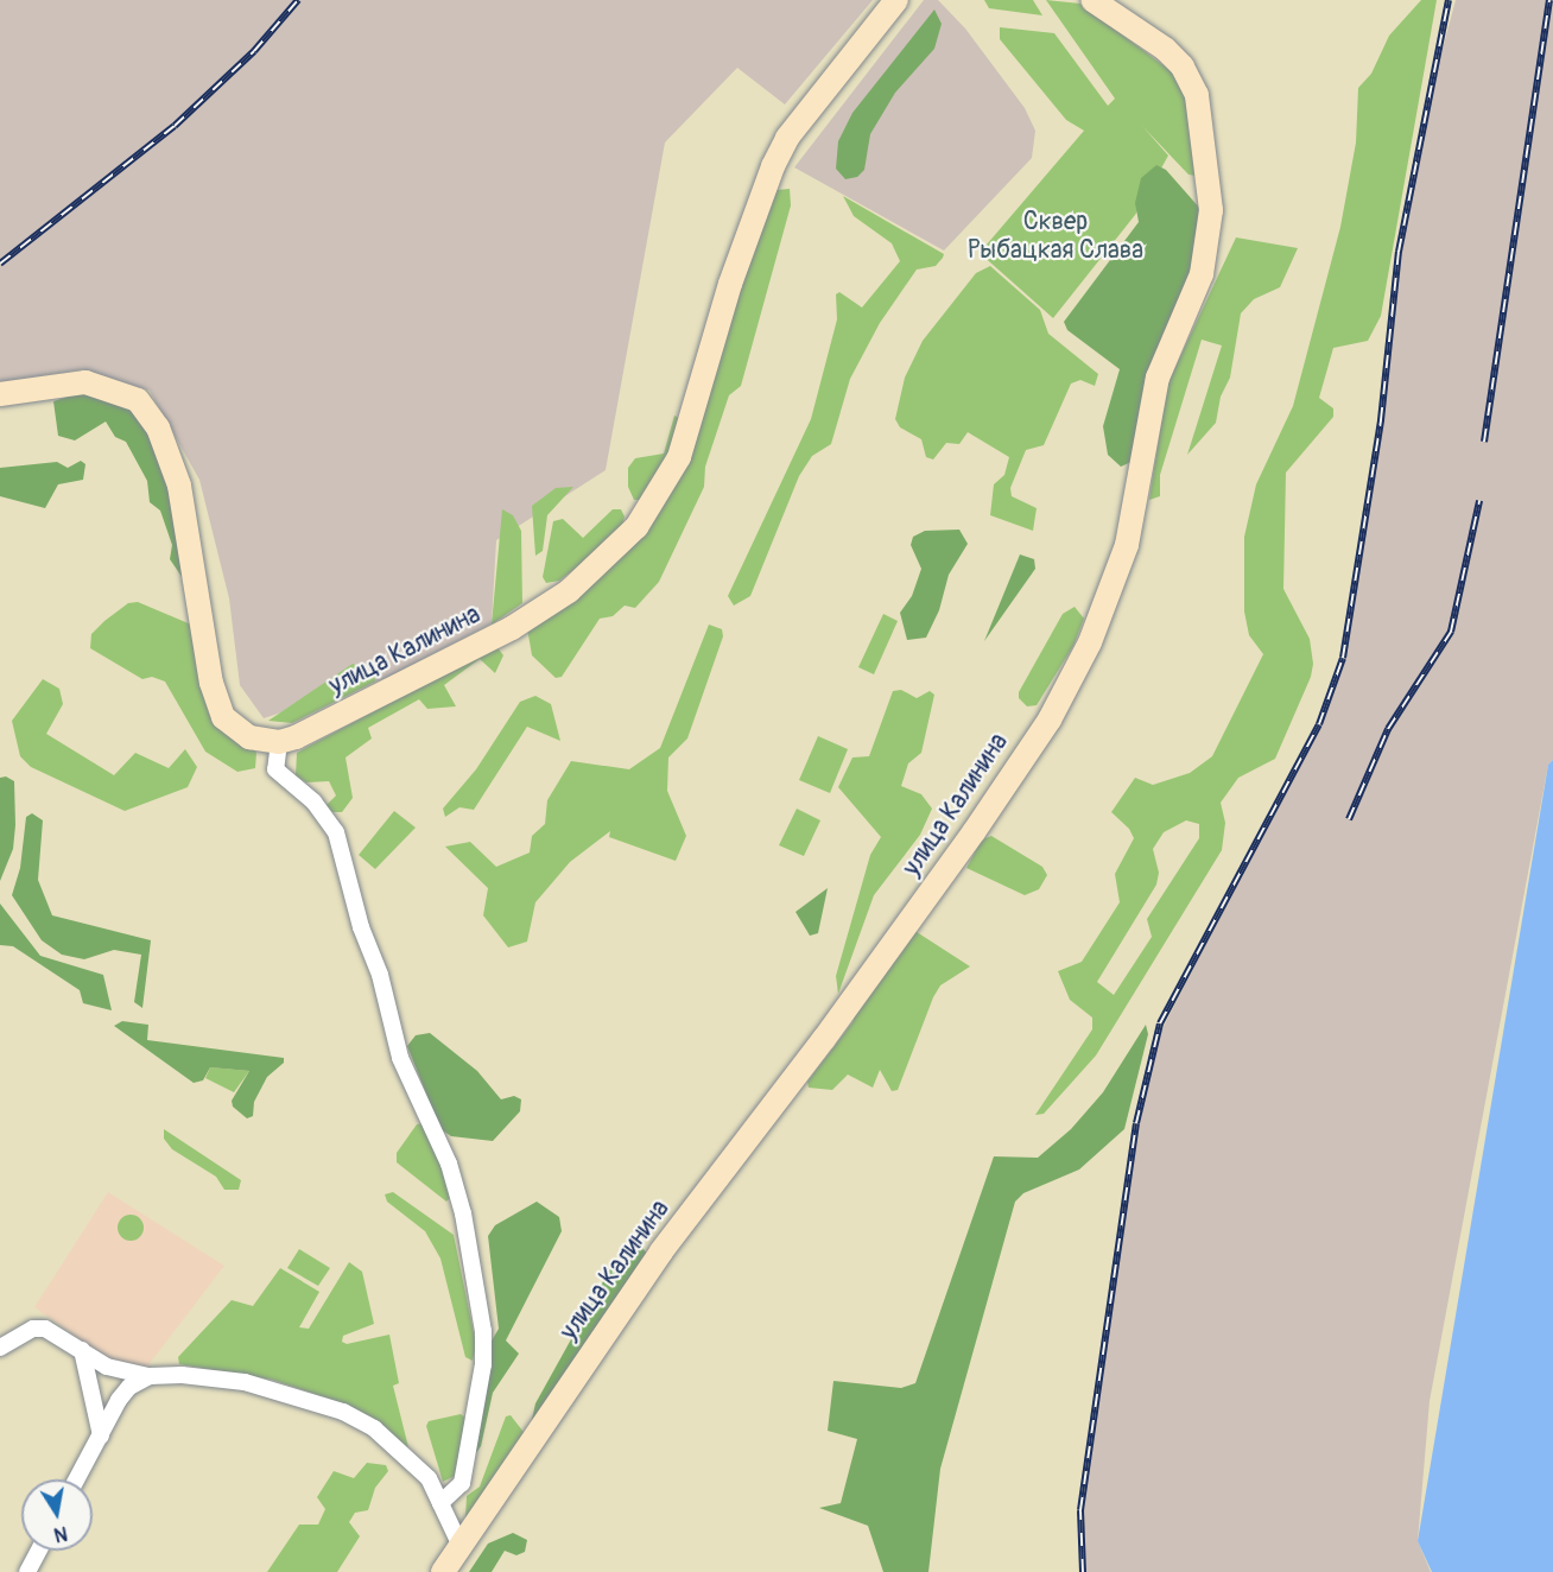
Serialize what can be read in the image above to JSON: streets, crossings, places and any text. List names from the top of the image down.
{
  "streets": {
    "main road": ["улица Калинина"]
  },
  "parks": ["Сквер Рыбацкая Слава"],
  "north": "bottom"
}
